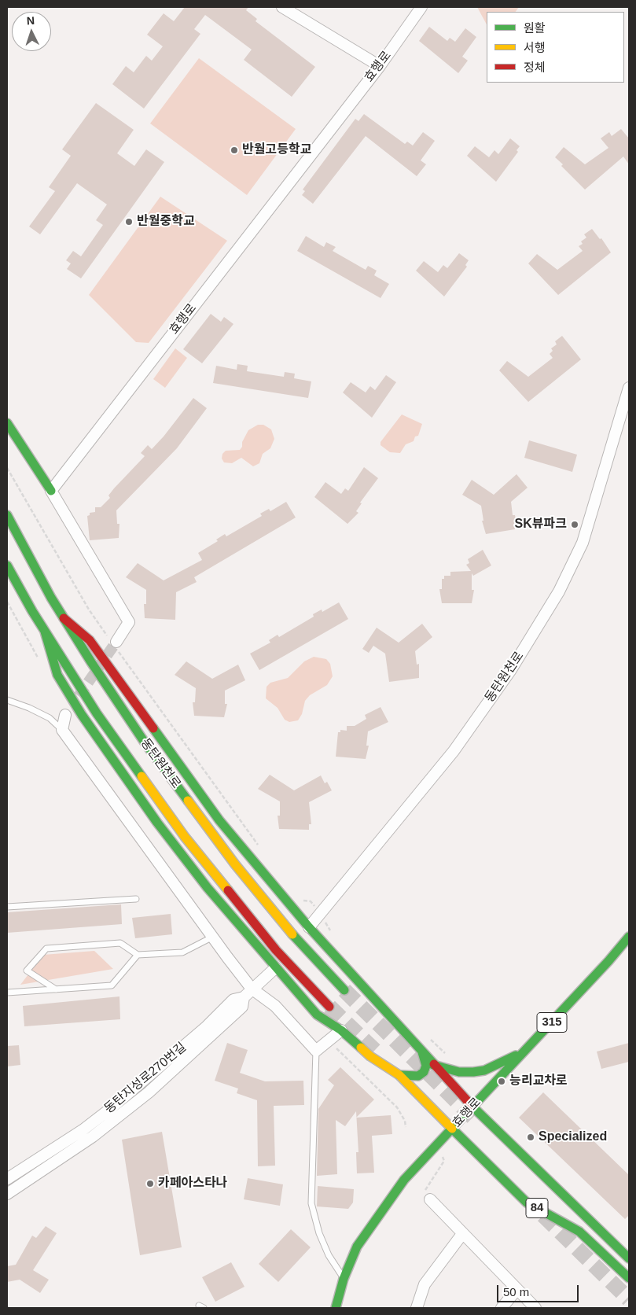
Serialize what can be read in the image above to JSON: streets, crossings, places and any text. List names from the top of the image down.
{
  "streets": {
    "main road": [
      "효행로",
      "동탄원천로",
      "315",
      "84"
    ],
    "street": ["동탄지성로270번길"]
  },
  "crossings": [
    ["효행로", "84"]
  ],
  "places": [
    "반월고등학교",
    "반월중학교",
    "SK뷰파크",
    "능리교차로",
    "Specialized",
    "카페아스타나"
  ],
  "legend": ["원활", "서행", "정체"],
  "scale_bar": "50 m",
  "north": "top"
}
